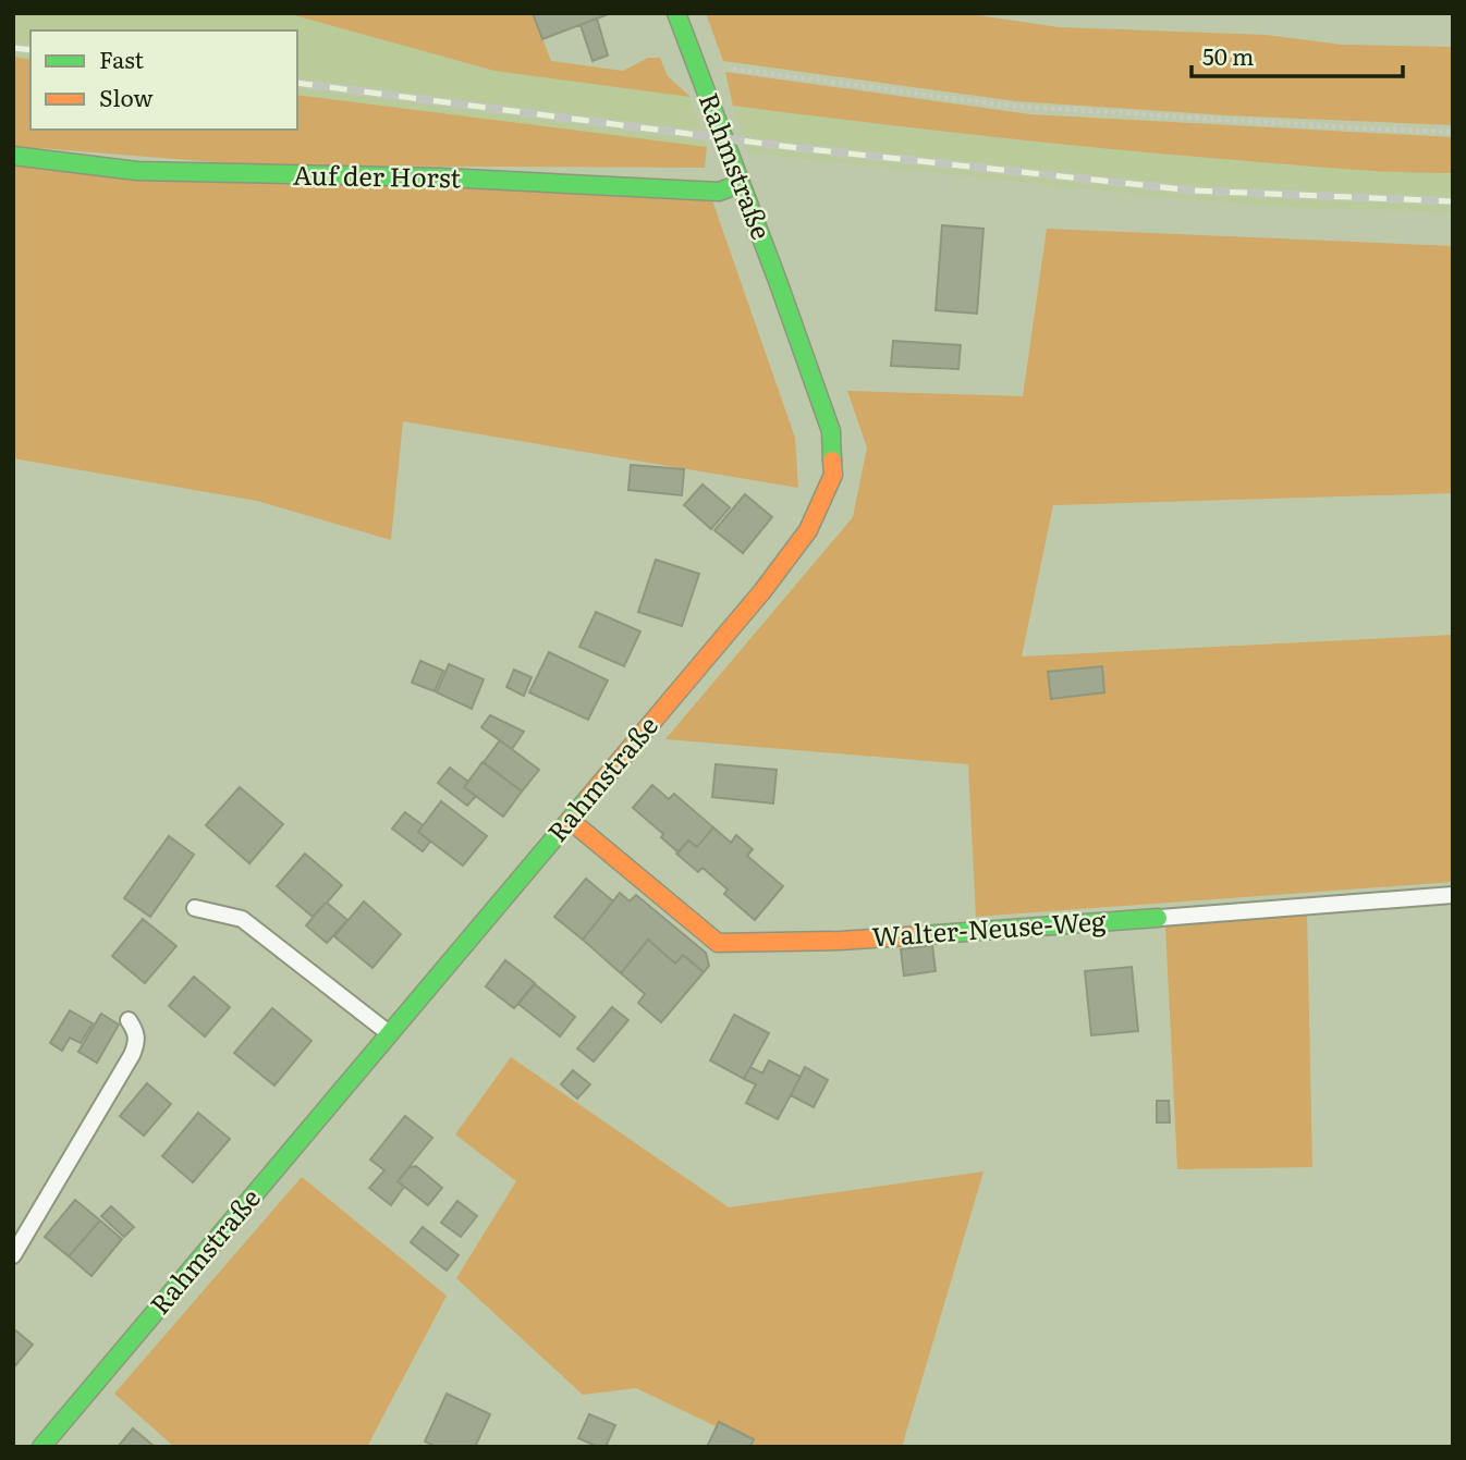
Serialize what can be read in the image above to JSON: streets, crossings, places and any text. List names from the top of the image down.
{
  "streets": {
    "main road": ["Rahmstraße", "Auf der Horst", "Walter-Neuse-Weg"]
  },
  "crossings": [
    ["Rahmstraße", "Auf der Horst"],
    ["Rahmstraße", "Walter-Neuse-Weg"]
  ],
  "legend": ["Fast", "Slow"],
  "scale_bar": "50 m"
}
